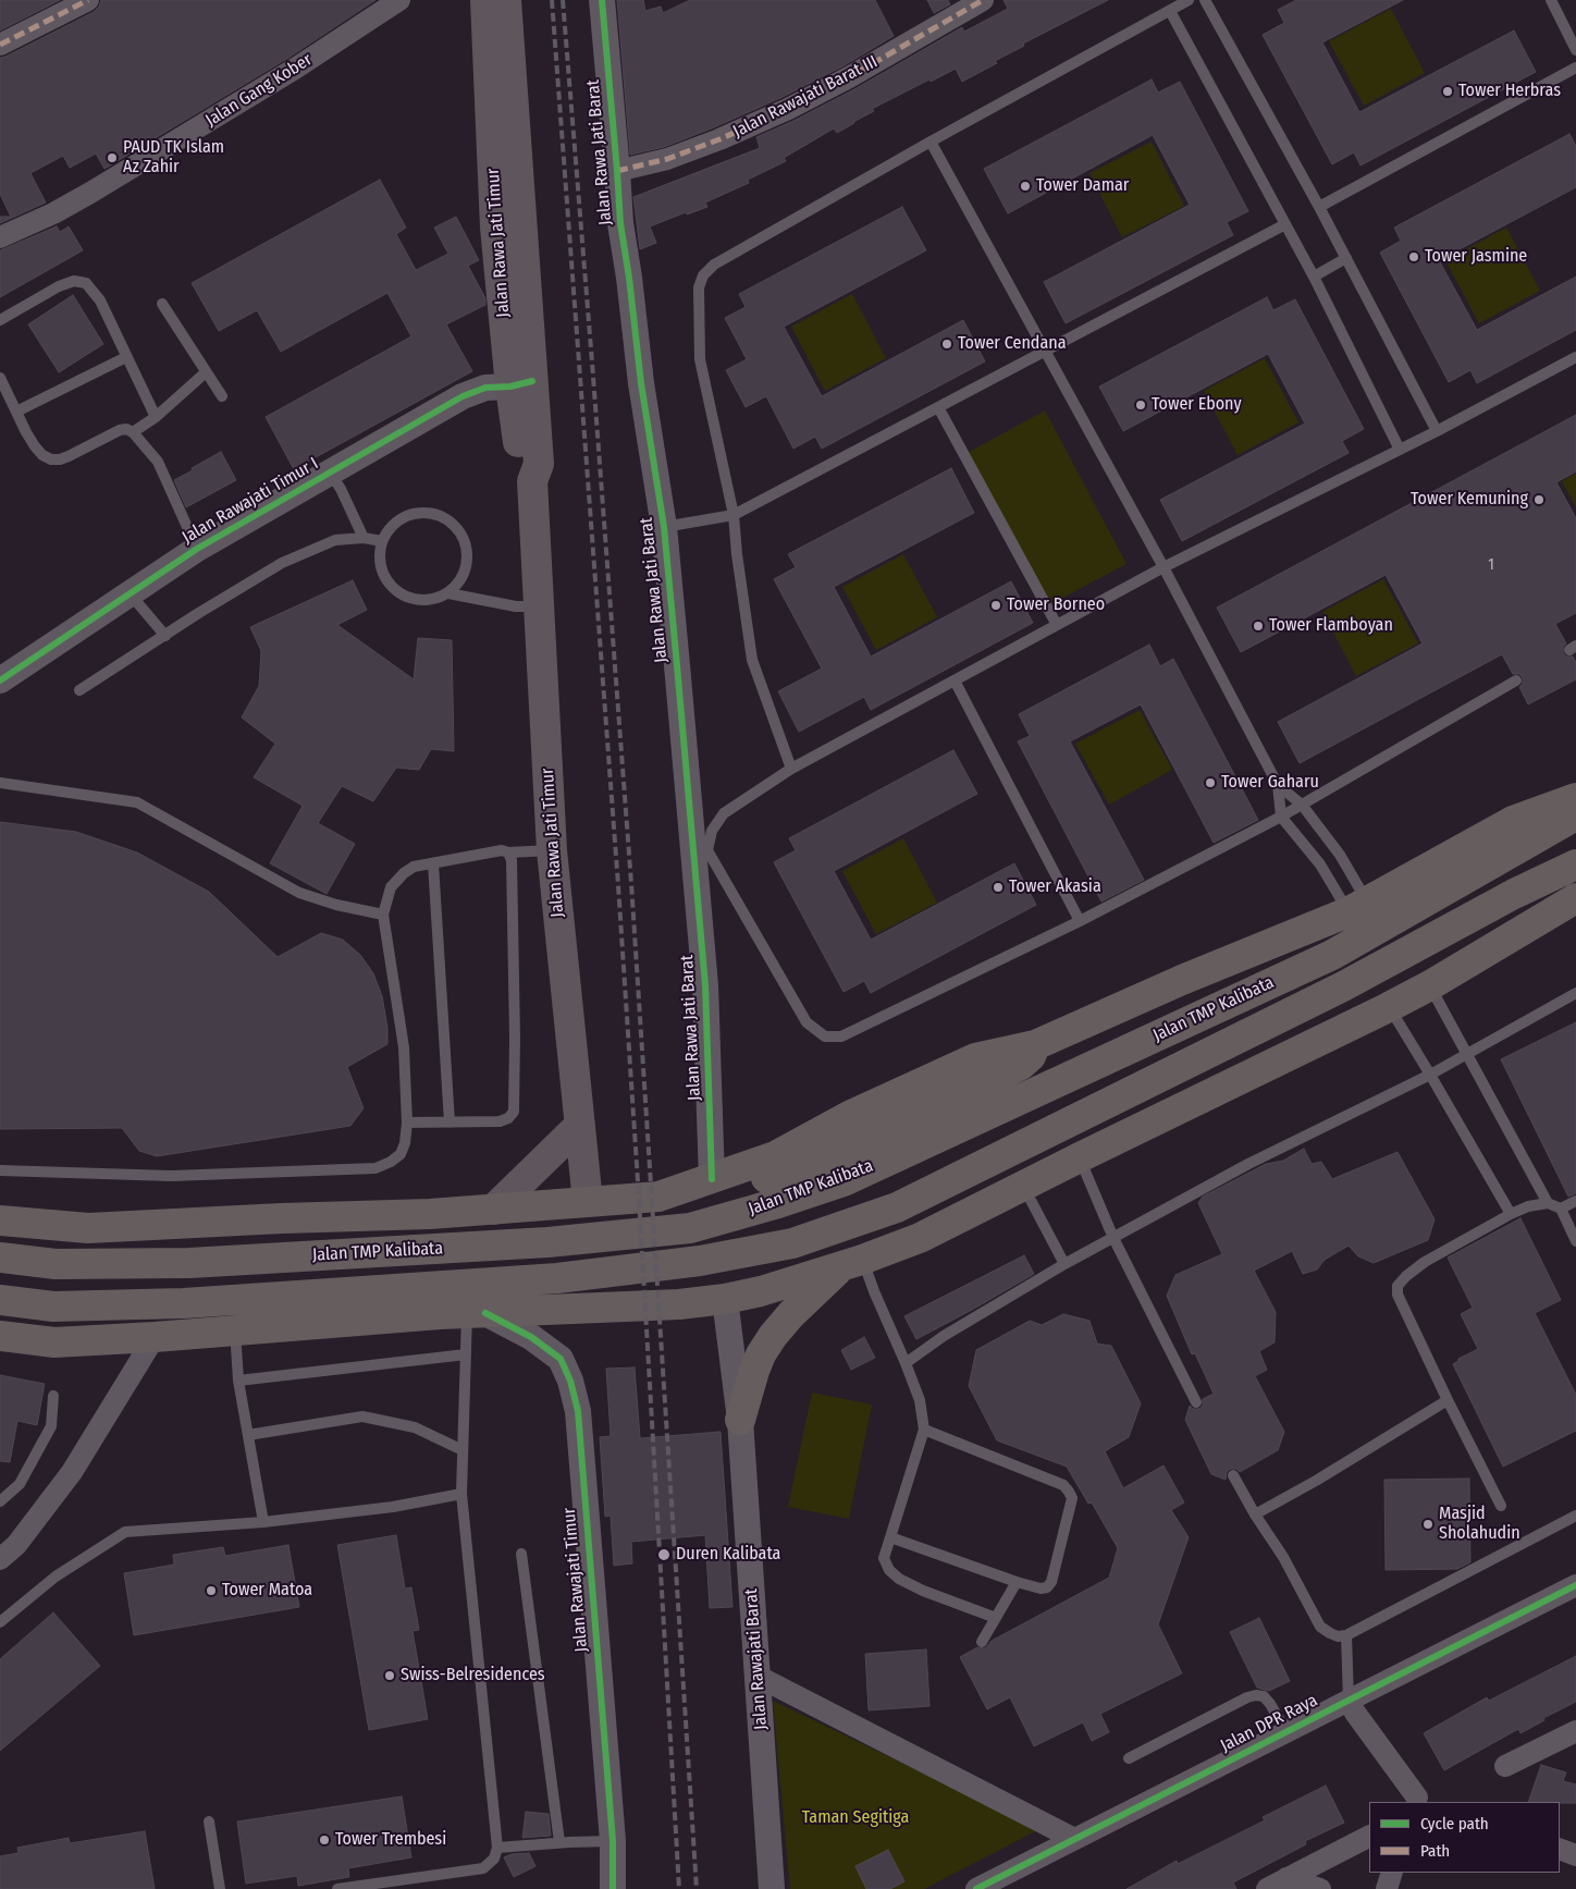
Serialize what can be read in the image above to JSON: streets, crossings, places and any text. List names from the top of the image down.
{
  "streets": {
    "main road": ["Jalan Rawa Jati Timur", "Jalan TMP Kalibata"],
    "street": [
      "Jalan Gang Kober",
      "Jalan Rawajati Barat III",
      "Jalan Rawa Jati Barat",
      "Jalan Rawajati Timur I",
      "Jalan Rawajati Timur",
      "Jalan Rawajati Barat",
      "Jalan DPR Raya"
    ]
  },
  "crossings": [
    ["Jalan Rawajati Barat III", "Jalan Rawa Jati Barat"],
    ["Jalan Rawa Jati Timur", "Jalan Rawajati Timur I"]
  ],
  "parks": ["Taman Segitiga"],
  "places": [
    "Tower Herbras",
    "PAUD TK Islam Az Zahir",
    "Tower Damar",
    "Tower Jasmine",
    "Tower Cendana",
    "Tower Ebony",
    "Tower Kemuning",
    "Tower Borneo",
    "Tower Flamboyan",
    "Tower Gaharu",
    "Tower Akasia",
    "Masjid Sholahudin",
    "Duren Kalibata",
    "Tower Matoa",
    "Swiss-Belresidences",
    "Tower Trembesi"
  ],
  "house_numbers": ["1"],
  "legend": ["Cycle path", "Path"]
}
